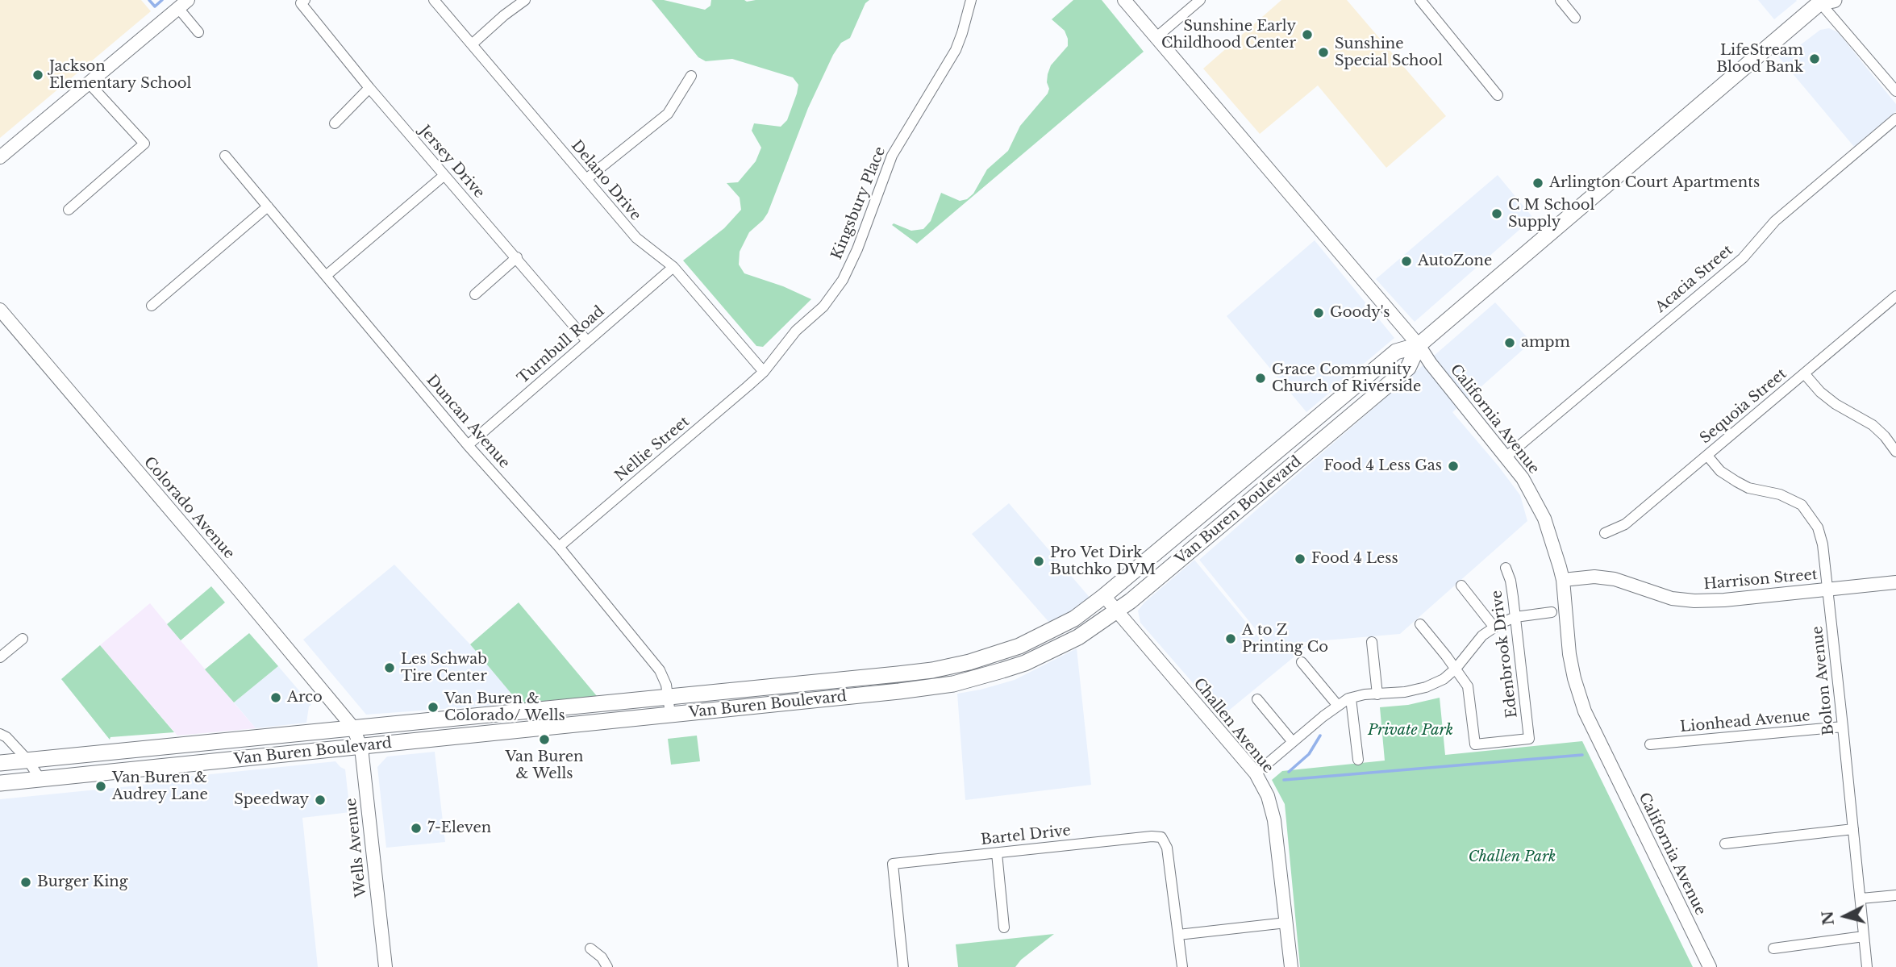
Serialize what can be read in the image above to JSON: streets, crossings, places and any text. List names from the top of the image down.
{
  "streets": {
    "main road": [
      "California Avenue",
      "Colorado Avenue",
      "Van Buren Boulevard",
      "Harrison Street",
      "Challen Avenue",
      "Wells Avenue"
    ],
    "street": [
      "Jersey Drive",
      "Delano Drive",
      "Kingsbury Place",
      "Acacia Street",
      "Turnbull Road",
      "Sequoia Street",
      "Duncan Avenue",
      "Nellie Street",
      "Edenbrook Drive",
      "Bolton Avenue",
      "Lionhead Avenue",
      "Bartel Drive"
    ]
  },
  "crossings": [
    ["Jersey Drive", "Turnbull Road"],
    ["Delano Drive", "Kingsbury Place"],
    ["Delano Drive", "Turnbull Road"],
    ["Delano Drive", "Nellie Street"],
    ["Kingsbury Place", "Nellie Street"],
    ["Acacia Street", "California Avenue"],
    ["Turnbull Road", "Duncan Avenue"],
    ["Sequoia Street", "Bolton Avenue"],
    ["California Avenue", "Van Buren Boulevard"],
    ["California Avenue", "Harrison Street"],
    ["Duncan Avenue", "Nellie Street"],
    ["Duncan Avenue", "Van Buren Boulevard"],
    ["Colorado Avenue", "Van Buren Boulevard"],
    ["Colorado Avenue", "Wells Avenue"],
    ["Van Buren Boulevard", "Challen Avenue"],
    ["Van Buren Boulevard", "Wells Avenue"],
    ["Harrison Street", "Bolton Avenue"],
    ["Bolton Avenue", "Lionhead Avenue"]
  ],
  "parks": ["Private Park", "Challen Park"],
  "places": [
    "Sunshine Early Childhood Center",
    "Sunshine Special School",
    "LifeStream Blood Bank",
    "Jackson Elementary School",
    "Arlington Court Apartments",
    "C M School Supply",
    "AutoZone",
    "Goody's",
    "ampm",
    "Grace Community Church of Riverside",
    "Food 4 Less Gas",
    "Food 4 Less",
    "Pro Vet Dirk Butchko DVM",
    "A to Z Printing Co",
    "Les Schwab Tire Center",
    "Arco",
    "Van Buren & Colorado/ Wells",
    "Van Buren & Wells",
    "Van Buren & Audrey Lane",
    "Speedway",
    "7-Eleven",
    "Burger King"
  ],
  "north": "left"
}
